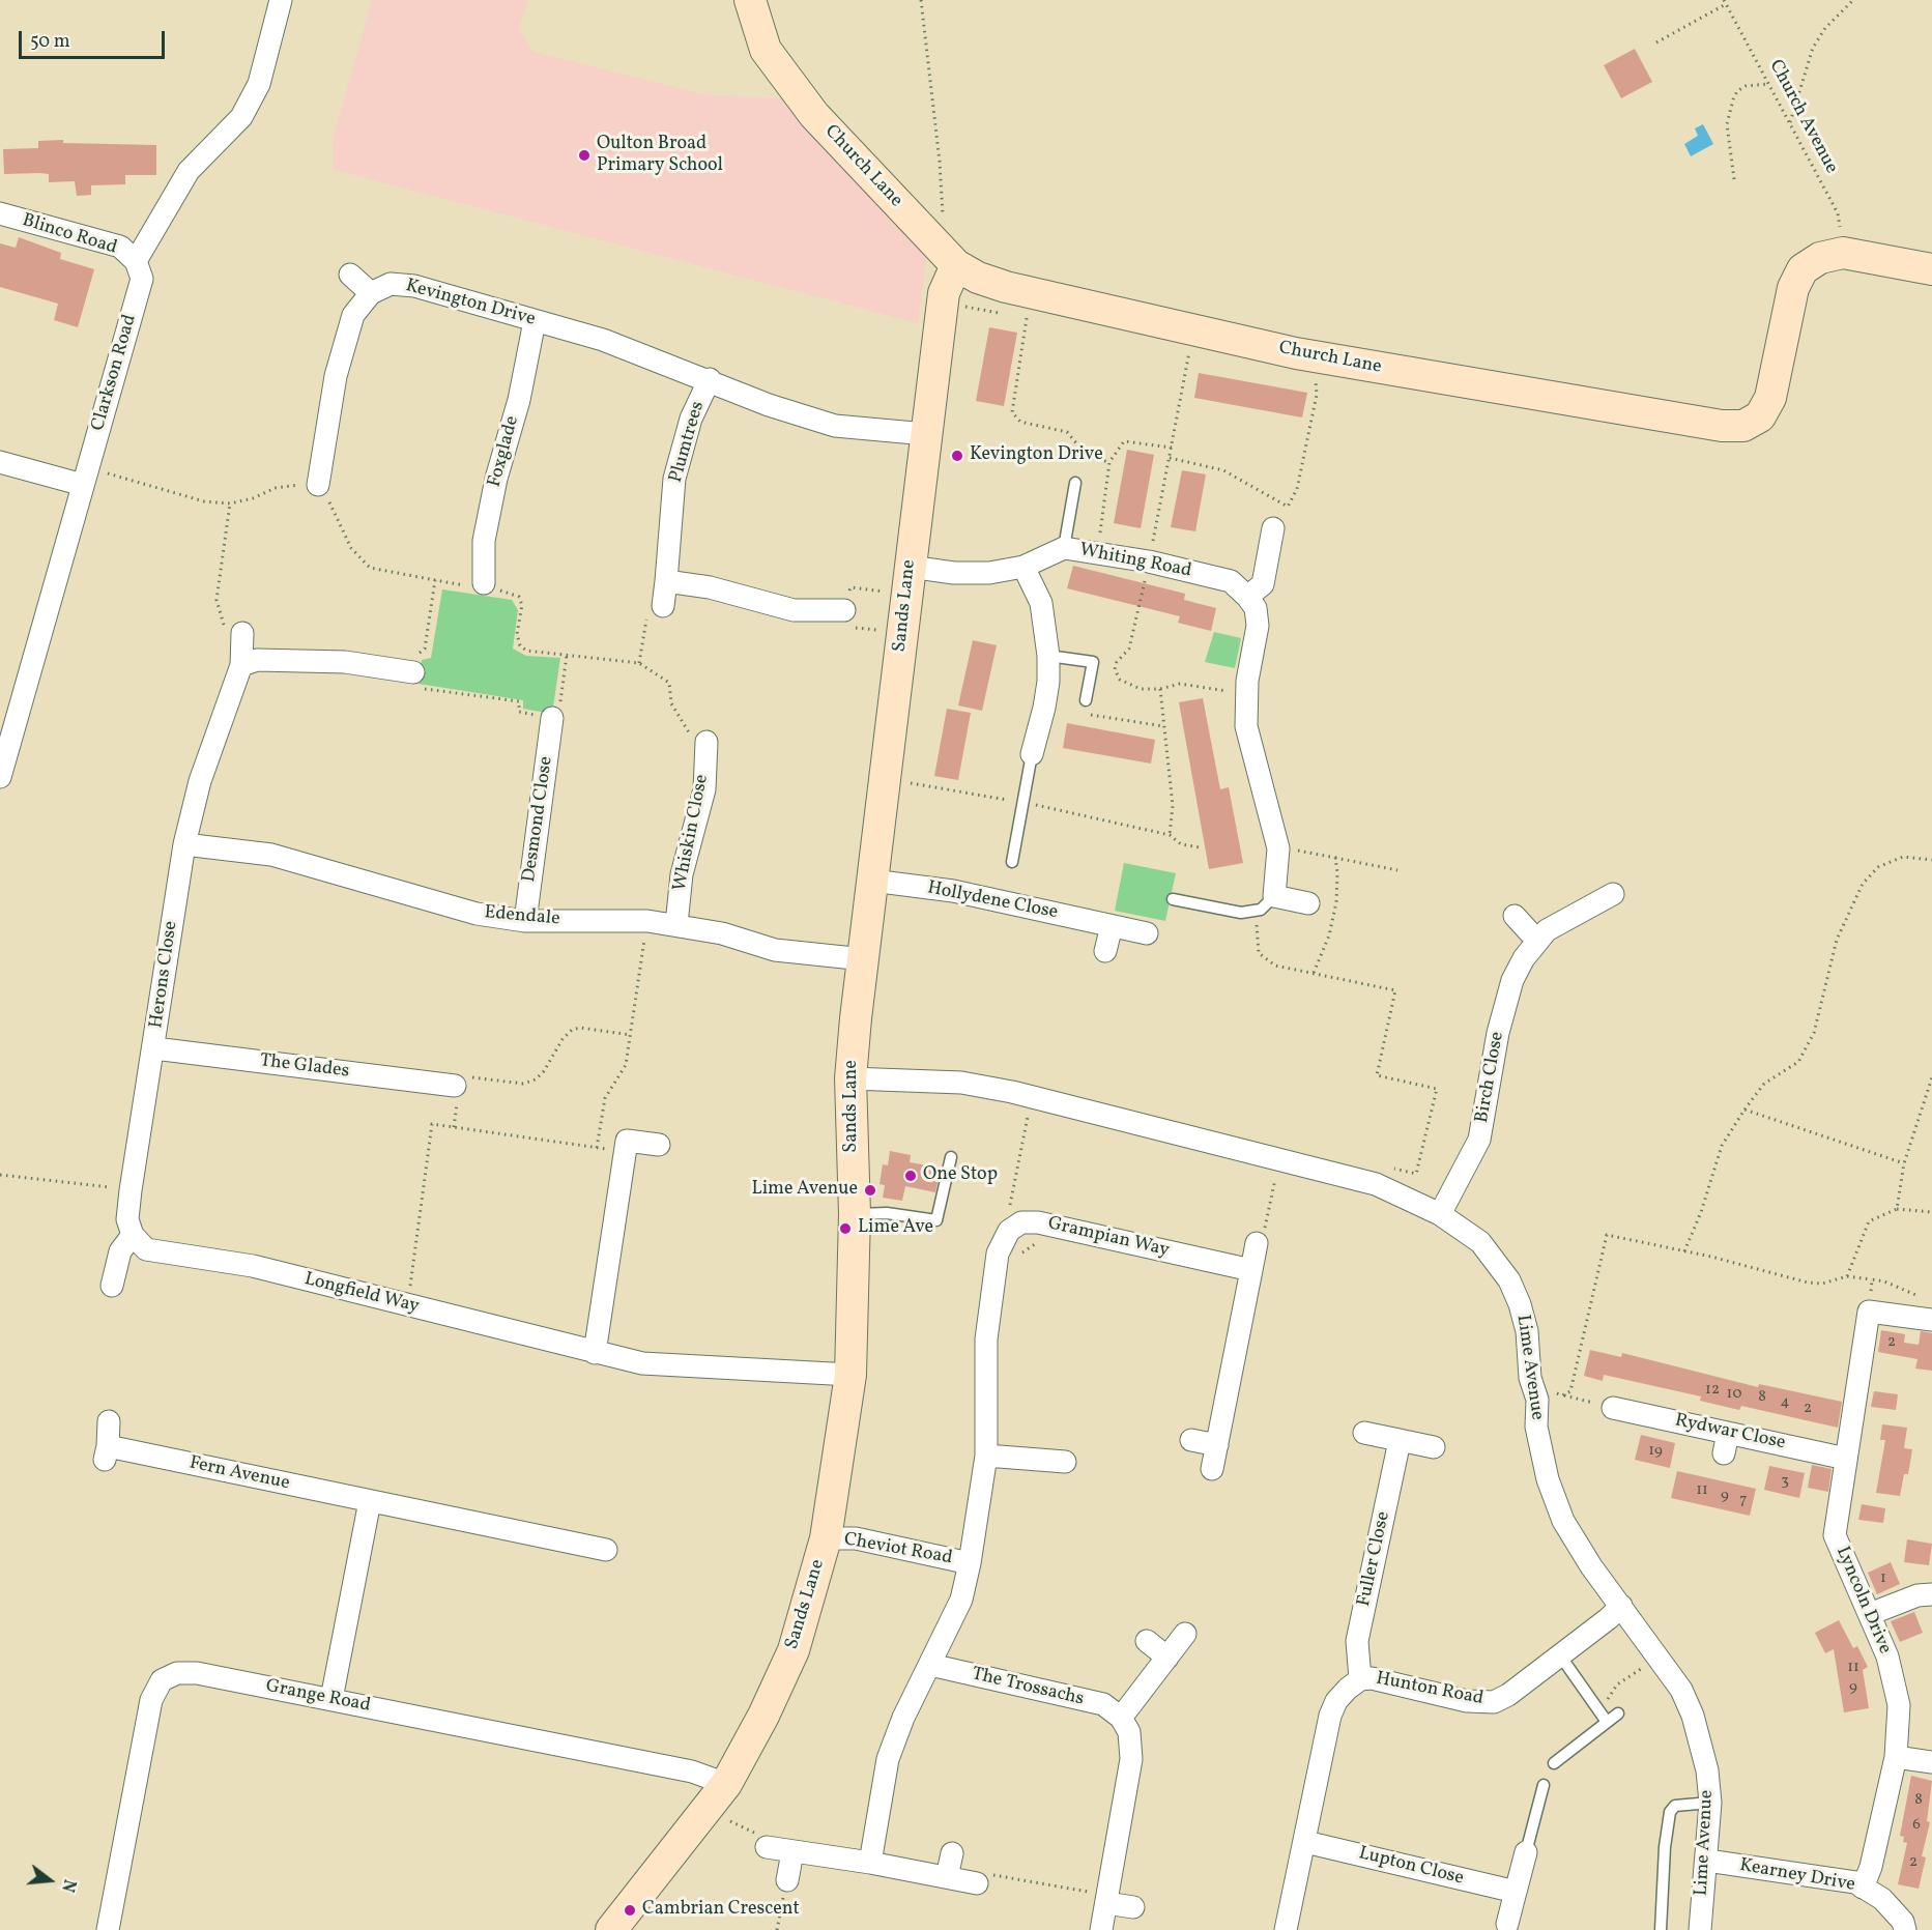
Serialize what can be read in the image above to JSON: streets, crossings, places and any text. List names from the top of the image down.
{
  "streets": {
    "street": [
      "Church Lane",
      "Blinco Road",
      "Kevington Drive",
      "Clarkson Road",
      "Plumtrees",
      "Foxglade",
      "Whiting Road",
      "Sands Lane",
      "Desmond Close",
      "Whiskin Close",
      "Hollydene Close",
      "Edendale",
      "Herons Close",
      "The Glades",
      "Birch Close",
      "Grampian Way",
      "Longfield Way",
      "Lime Avenue",
      "Rydwar Close",
      "Fern Avenue",
      "Cheviot Road",
      "Fuller Close",
      "Lyncoln Drive",
      "The Trossachs",
      "Hunton Road",
      "Grange Road",
      "Lupton Close",
      "Kearney Drive"
    ],
    "path": ["Church Avenue"]
  },
  "crossings": [
    ["Church Avenue", "Church Lane"],
    ["Church Lane", "Sands Lane"],
    ["Blinco Road", "Clarkson Road"],
    ["Kevington Drive", "Plumtrees"],
    ["Kevington Drive", "Foxglade"],
    ["Kevington Drive", "Sands Lane"],
    ["Whiting Road", "Sands Lane"],
    ["Sands Lane", "Hollydene Close"],
    ["Sands Lane", "Edendale"],
    ["Sands Lane", "Longfield Way"],
    ["Sands Lane", "Lime Avenue"],
    ["Sands Lane", "Cheviot Road"],
    ["Sands Lane", "Grange Road"],
    ["Desmond Close", "Edendale"],
    ["Whiskin Close", "Edendale"],
    ["Edendale", "Herons Close"],
    ["Herons Close", "The Glades"],
    ["Herons Close", "Longfield Way"],
    ["Birch Close", "Lime Avenue"],
    ["Lime Avenue", "Hunton Road"],
    ["Lime Avenue", "Kearney Drive"],
    ["Rydwar Close", "Lyncoln Drive"],
    ["Fuller Close", "Hunton Road"],
    ["Lyncoln Drive", "Kearney Drive"],
    ["Hunton Road", "Lupton Close"]
  ],
  "places": [
    "Oulton Broad Primary School",
    "Kevington Drive",
    "One Stop",
    "Lime Avenue",
    "Lime Ave",
    "Cambrian Crescent"
  ],
  "house_numbers": [
    "2",
    "12",
    "10",
    "8",
    "4",
    "2",
    "19",
    "3",
    "11",
    "9",
    "7",
    "1",
    "11",
    "9",
    "8",
    "6",
    "2"
  ],
  "scale_bar": "50 m",
  "north": "right"
}
